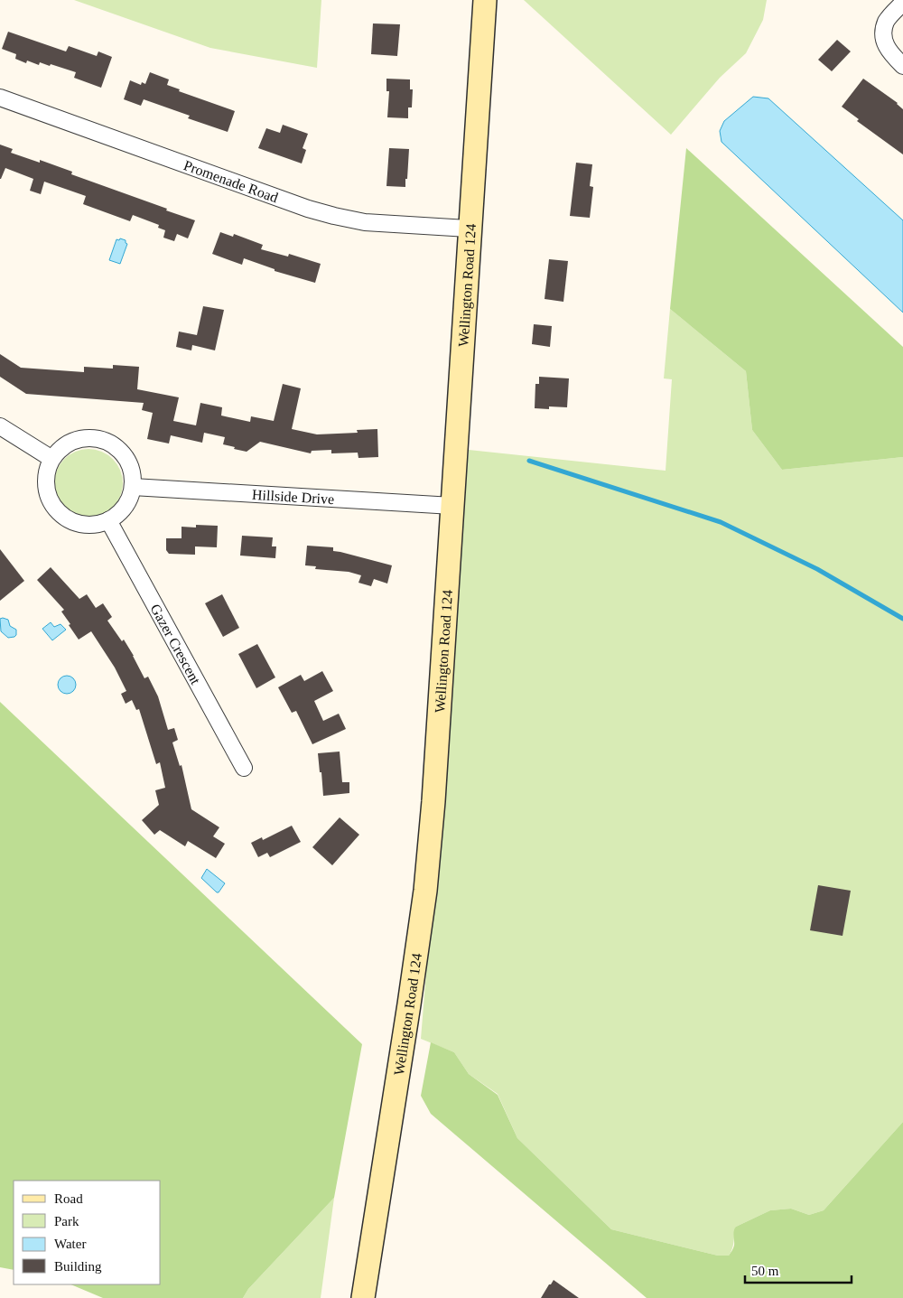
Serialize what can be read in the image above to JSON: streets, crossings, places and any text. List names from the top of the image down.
{
  "streets": {
    "main road": ["Wellington Road 124"],
    "street": ["Promenade Road", "Hillside Drive", "Gazer Crescent"]
  },
  "crossings": [
    ["Promenade Road", "Wellington Road 124"],
    ["Wellington Road 124", "Hillside Drive"],
    ["Hillside Drive", "Gazer Crescent"]
  ],
  "legend": [
    "Road",
    "Park",
    "Water",
    "Building"
  ],
  "scale_bar": "50 m"
}
